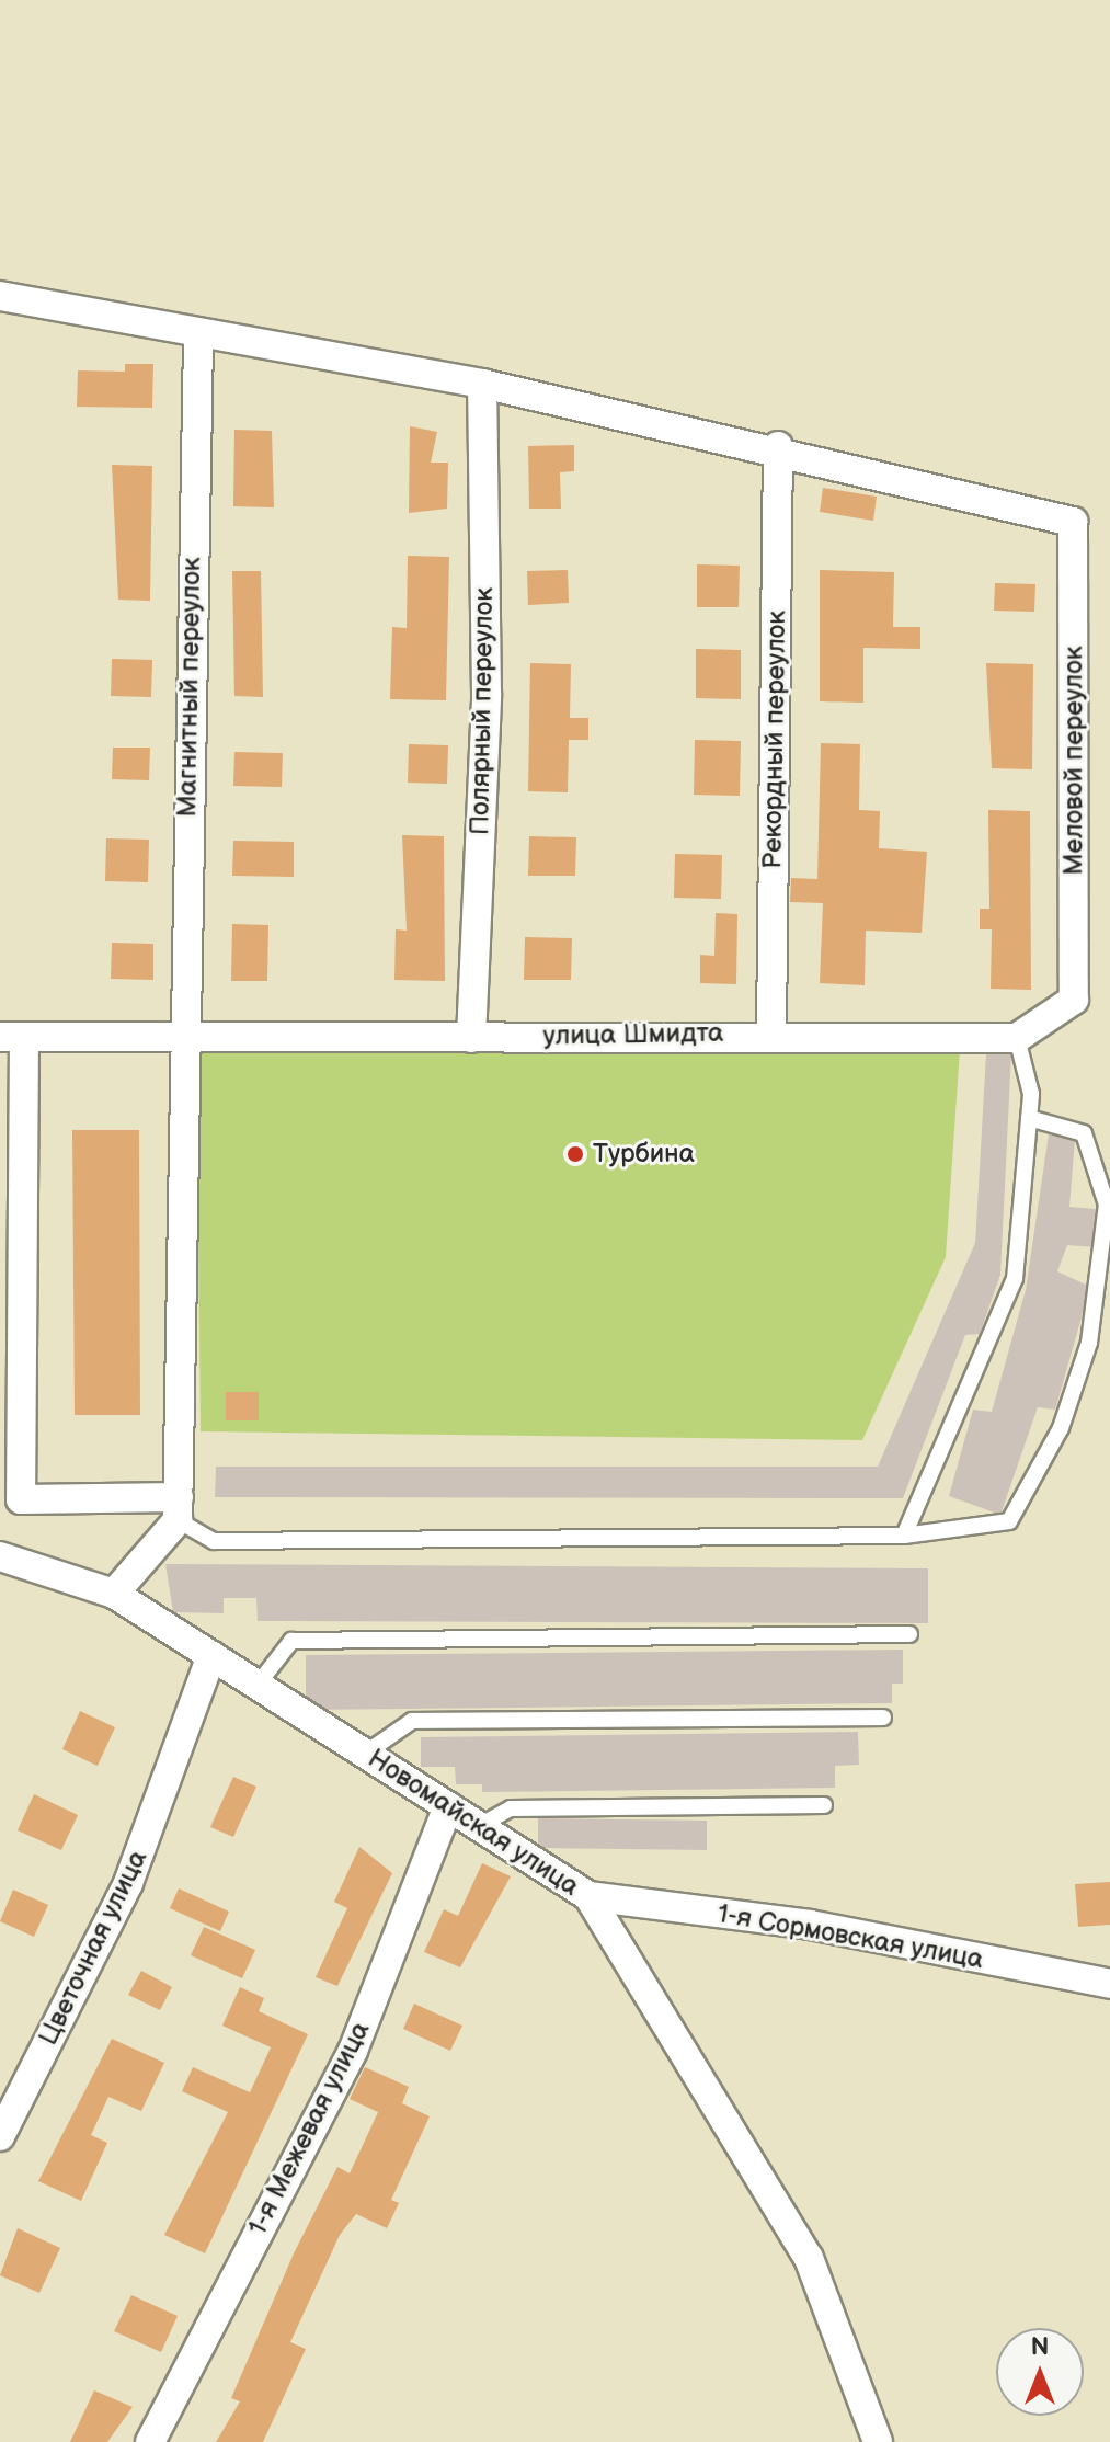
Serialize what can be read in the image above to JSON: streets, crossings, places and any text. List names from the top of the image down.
{
  "streets": {
    "street": [
      "Магнитный переулок",
      "Полярный переулок",
      "Рекордный переулок",
      "Меловой переулок",
      "улица Шмидта",
      "Новомайская улица",
      "1-я Сормовская улица",
      "Цветочная улица",
      "1-я Межевая улица"
    ]
  },
  "crossings": [
    ["Магнитный переулок", "улица Шмидта"],
    ["Полярный переулок", "улица Шмидта"],
    ["Рекордный переулок", "Меловой переулок"],
    ["Рекордный переулок", "улица Шмидта"],
    ["Меловой переулок", "улица Шмидта"],
    ["Новомайская улица", "1-я Сормовская улица"],
    ["Новомайская улица", "Цветочная улица"],
    ["Новомайская улица", "1-я Межевая улица"]
  ],
  "places": ["Турбина"],
  "north": "top"
}
